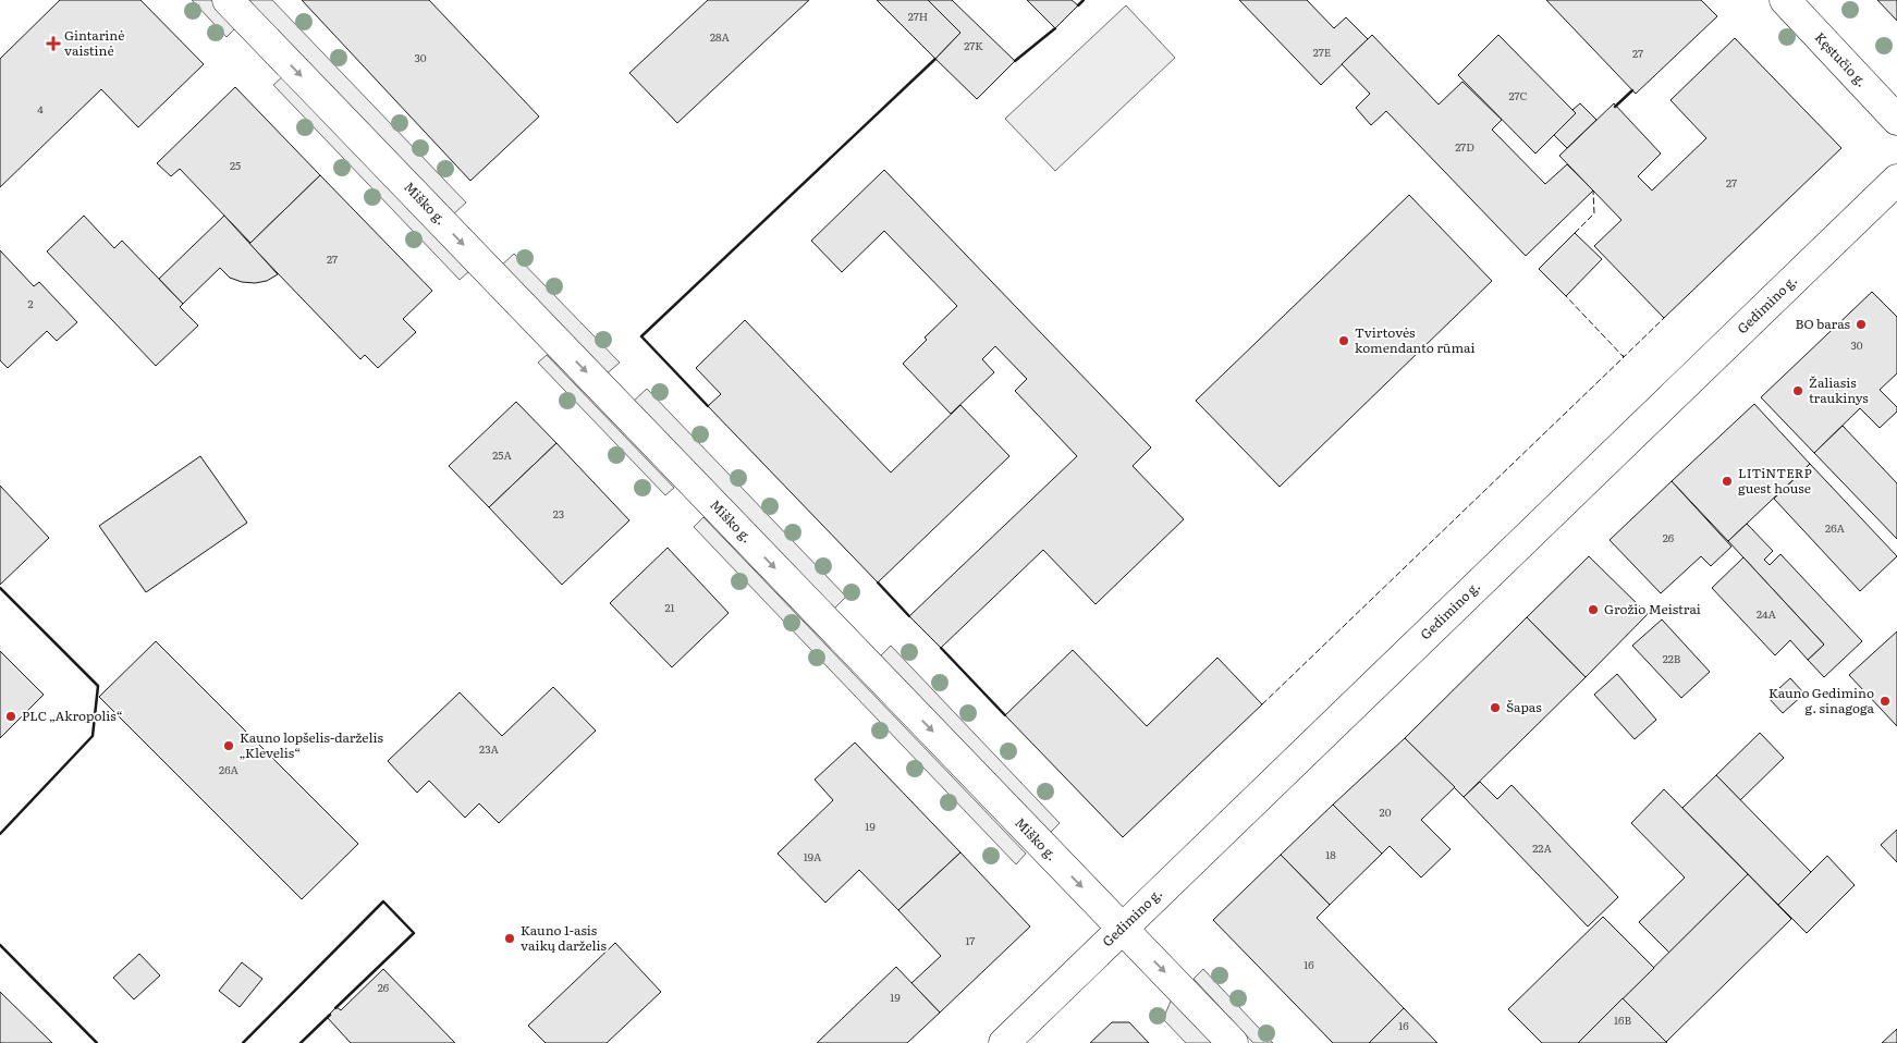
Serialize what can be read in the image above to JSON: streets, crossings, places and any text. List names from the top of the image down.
{
  "streets": {
    "street": ["Kęstučio g.", "Miško g.", "Gedimino g."]
  },
  "crossings": [
    ["Miško g.", "Gedimino g."]
  ],
  "one_way": ["Miško g."],
  "places": {
    "health": ["Gintarinė vaistinė"],
    "other": [
      "BO baras",
      "Tvirtovės komendanto rūmai",
      "Žaliasis traukinys",
      "LITiNTERP guest house",
      "Grožio Meistrai",
      "Kauno Gedimino g. sinagoga",
      "Šapas",
      "PLC „Akropolis“",
      "Kauno lopšelis-darželis „Klevelis“",
      "Kauno 1-asis vaikų darželis"
    ]
  },
  "house_numbers": [
    "27H",
    "28A",
    "27K",
    "27E",
    "27",
    "30",
    "27C",
    "4",
    "27D",
    "25",
    "27",
    "27",
    "2",
    "30",
    "25A",
    "23",
    "26A",
    "26",
    "21",
    "24A",
    "22B",
    "23A",
    "26A",
    "20",
    "19",
    "22A",
    "18",
    "19A",
    "17",
    "16",
    "26",
    "19",
    "16B",
    "16"
  ]
}
